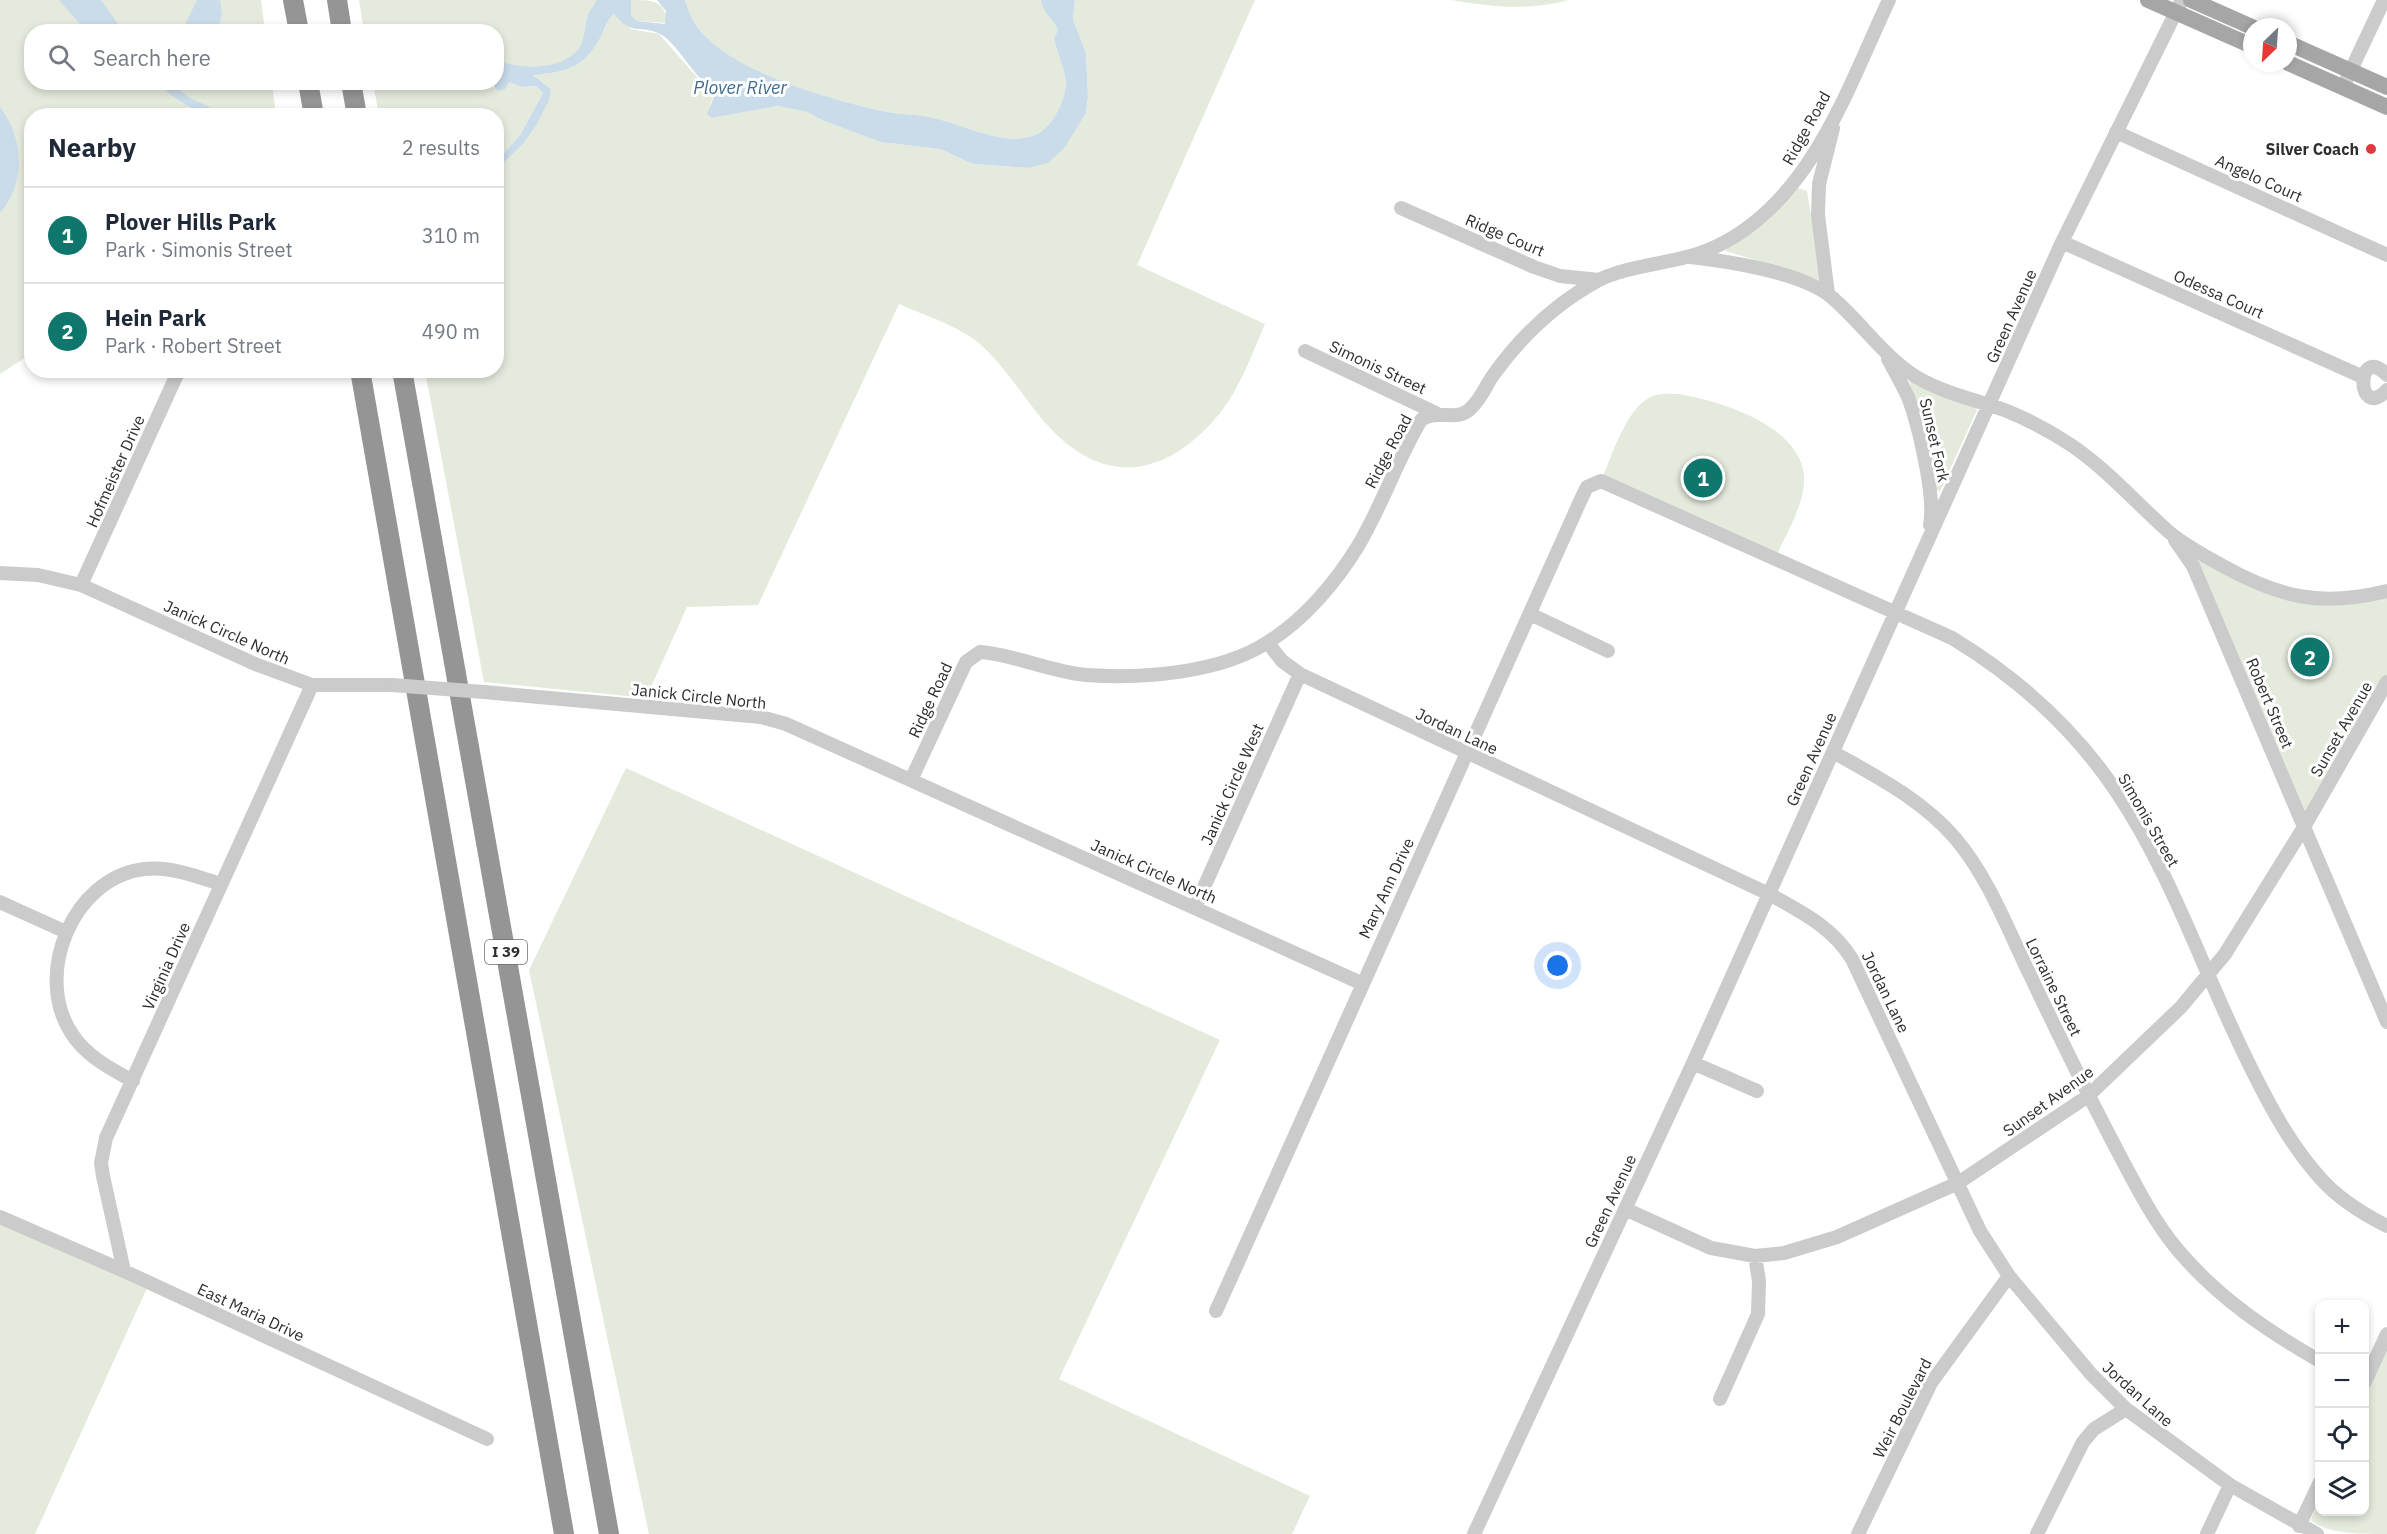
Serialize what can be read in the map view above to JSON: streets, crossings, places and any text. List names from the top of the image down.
{
  "streets": {
    "highway": ["I 39"],
    "street": [
      "Ridge Road",
      "Angelo Court",
      "Ridge Court",
      "Odessa Court",
      "Green Avenue",
      "Simonis Street",
      "Sunset Fork",
      "Hofmeister Drive",
      "Janick Circle North",
      "Robert Street",
      "Sunset Avenue",
      "Jordan Lane",
      "Janick Circle West",
      "Mary Ann Drive",
      "Virginia Drive",
      "Lorraine Street",
      "East Maria Drive",
      "Weir Boulevard"
    ]
  },
  "crossings": [
    ["Ridge Road", "Ridge Court"],
    ["Ridge Road", "Simonis Street"],
    ["Ridge Road", "Sunset Fork"],
    ["Ridge Road", "Janick Circle North"],
    ["Ridge Road", "Jordan Lane"],
    ["Angelo Court", "Green Avenue"],
    ["Odessa Court", "Green Avenue"],
    ["Green Avenue", "Simonis Street"],
    ["Green Avenue", "Sunset Fork"],
    ["Green Avenue", "Robert Street"],
    ["Green Avenue", "Sunset Avenue"],
    ["Green Avenue", "Jordan Lane"],
    ["Green Avenue", "Lorraine Street"],
    ["Simonis Street", "Sunset Avenue"],
    ["Simonis Street", "Mary Ann Drive"],
    ["Sunset Fork", "Robert Street"],
    ["Hofmeister Drive", "Janick Circle North"],
    ["Janick Circle North", "Janick Circle West"],
    ["Janick Circle North", "Mary Ann Drive"],
    ["Janick Circle North", "Virginia Drive"],
    ["Robert Street", "Sunset Avenue"],
    ["Sunset Avenue", "Jordan Lane"],
    ["Sunset Avenue", "Lorraine Street"],
    ["Jordan Lane", "Janick Circle West"],
    ["Jordan Lane", "Mary Ann Drive"],
    ["Jordan Lane", "Weir Boulevard"],
    ["Virginia Drive", "East Maria Drive"]
  ],
  "water": ["Plover River"],
  "places": ["Silver Coach"],
  "north": "bottom left",
  "page": {
    "search": "Search here",
    "heading": ["Nearby", "2 results"],
    "list": [
      {
        "mark": "1",
        "name": "Plover Hills Park",
        "note": "Park · Simonis Street",
        "value": "310 m"
      },
      {
        "mark": "2",
        "name": "Hein Park",
        "note": "Park · Robert Street",
        "value": "490 m"
      }
    ],
    "pins": ["1", "2"],
    "map_buttons": ["+", "−"]
  }
}
